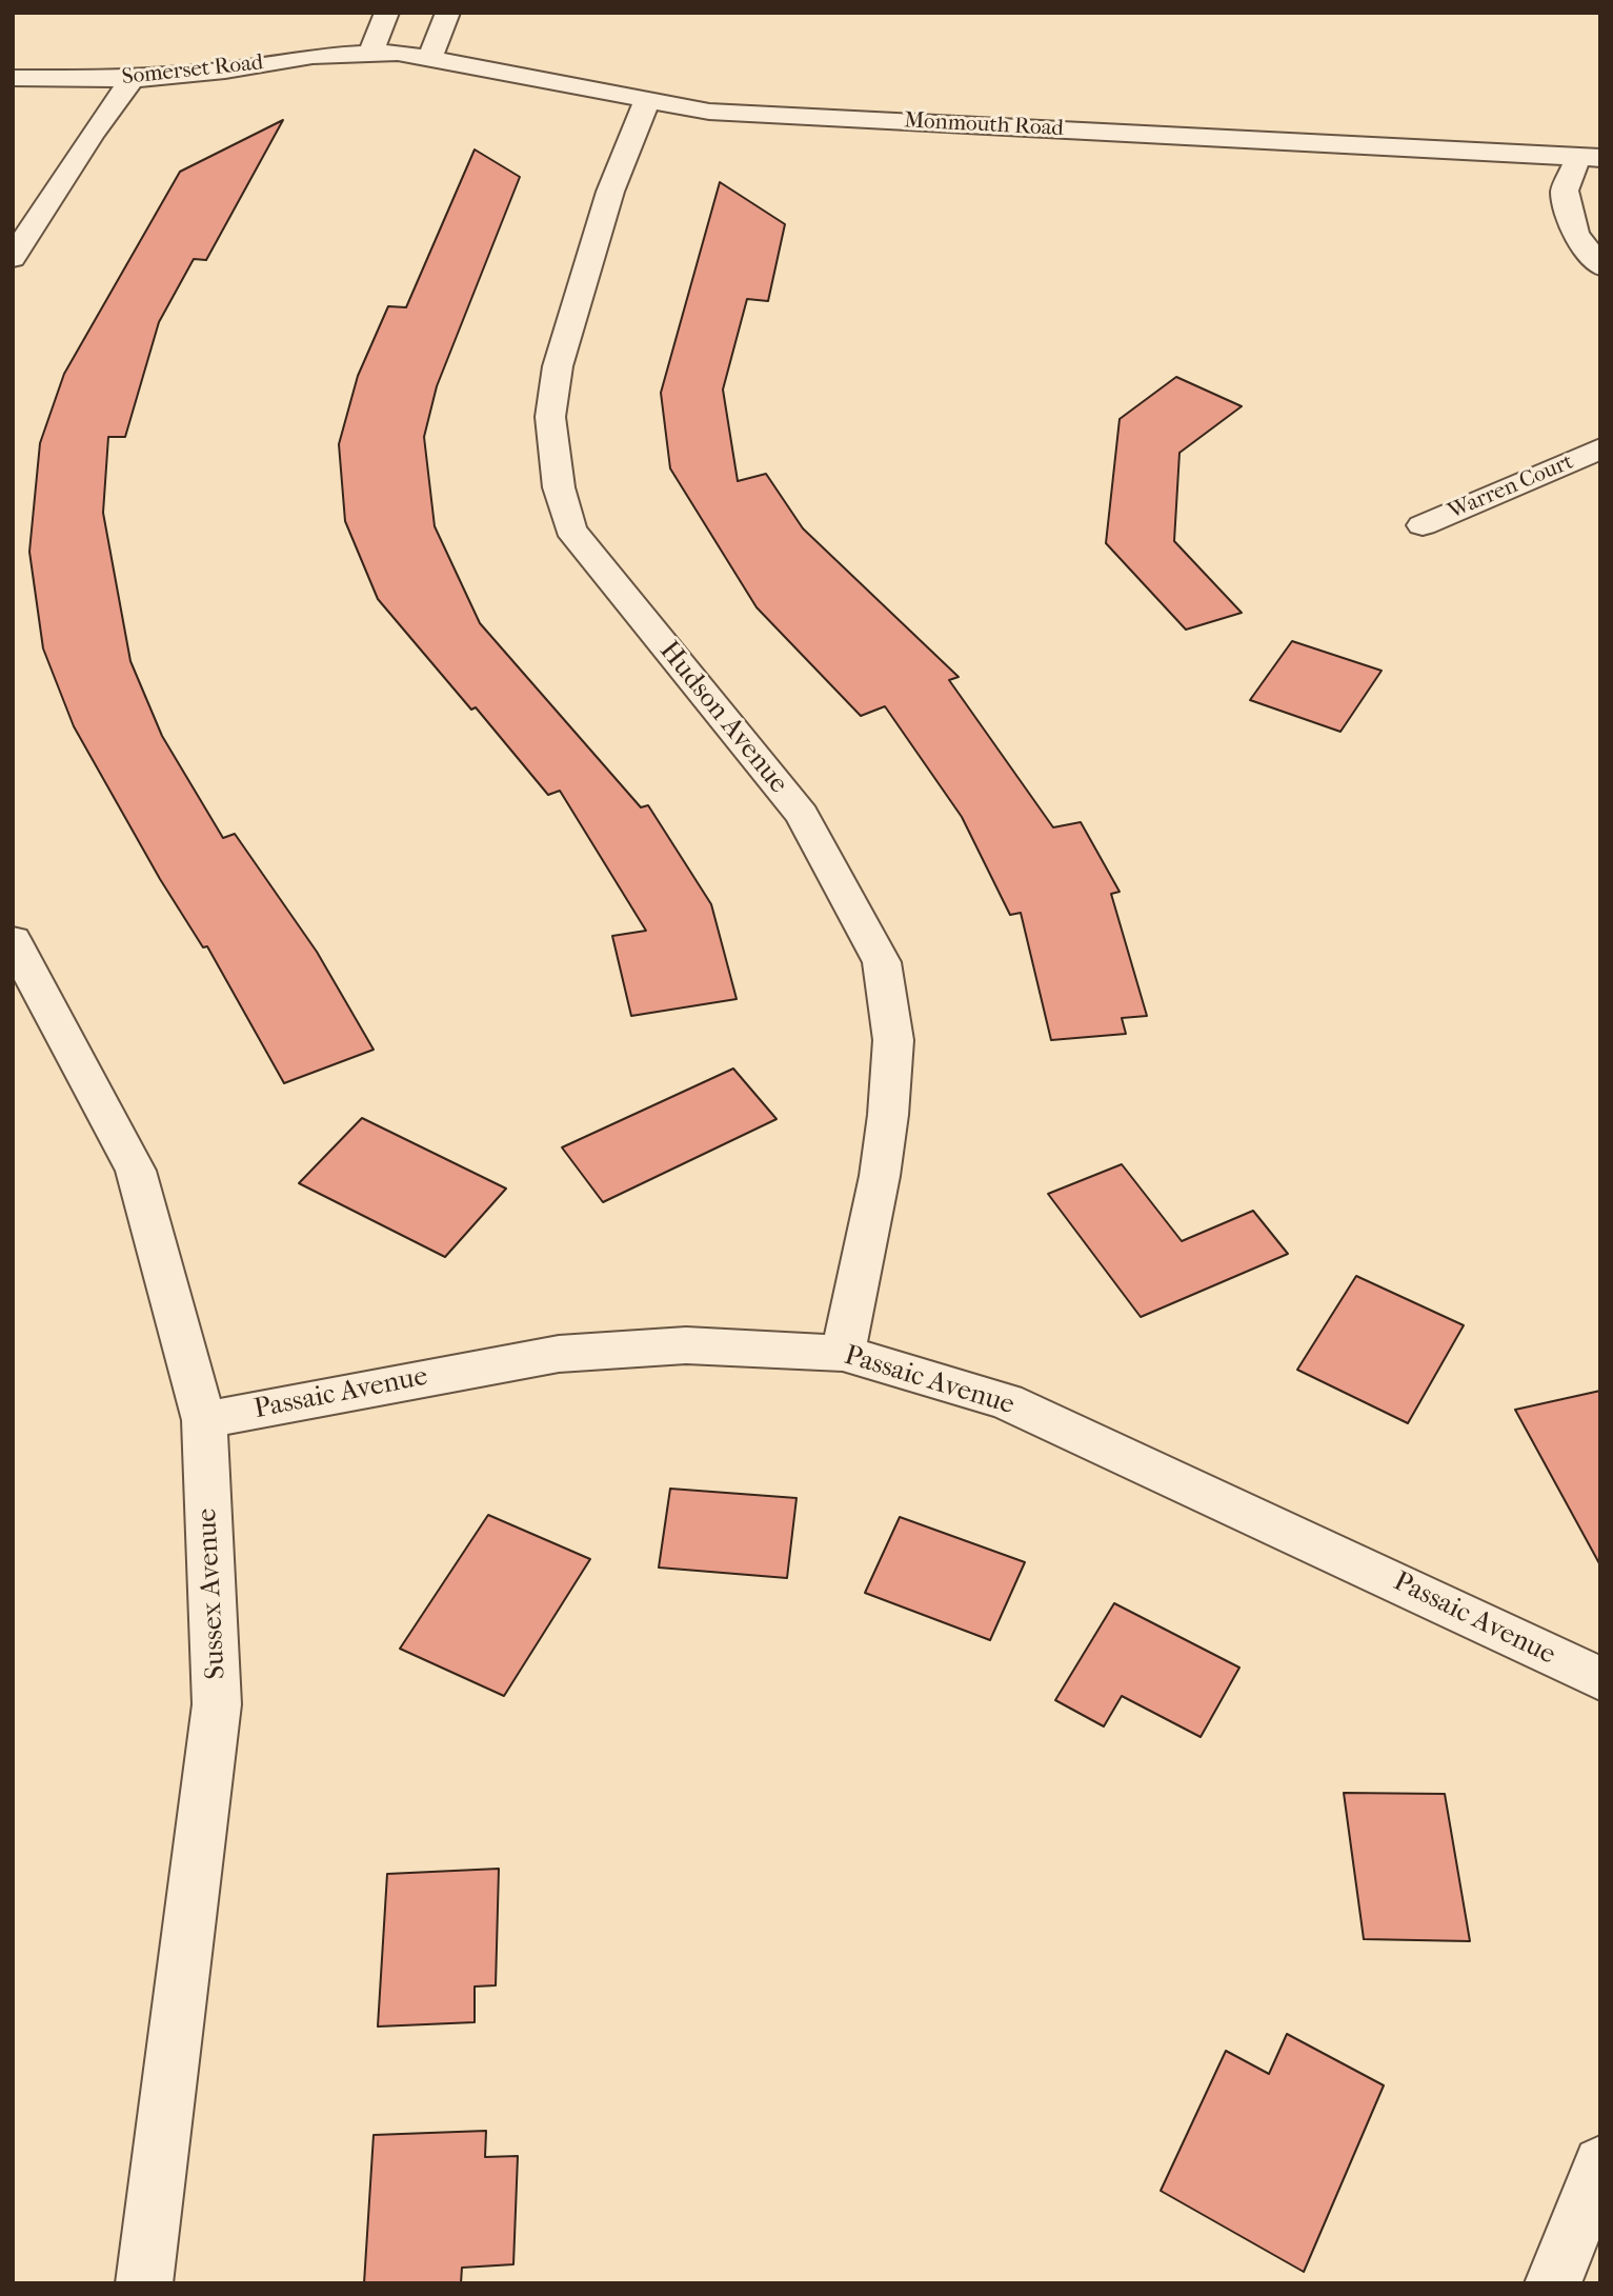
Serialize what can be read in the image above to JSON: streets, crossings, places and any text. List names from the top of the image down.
{
  "streets": {
    "street": [
      "Somerset Road",
      "Monmouth Road",
      "Warren Court",
      "Hudson Avenue",
      "Passaic Avenue",
      "Sussex Avenue"
    ]
  },
  "crossings": [
    ["Somerset Road", "Monmouth Road"],
    ["Monmouth Road", "Hudson Avenue"],
    ["Hudson Avenue", "Passaic Avenue"],
    ["Passaic Avenue", "Sussex Avenue"]
  ]
}
